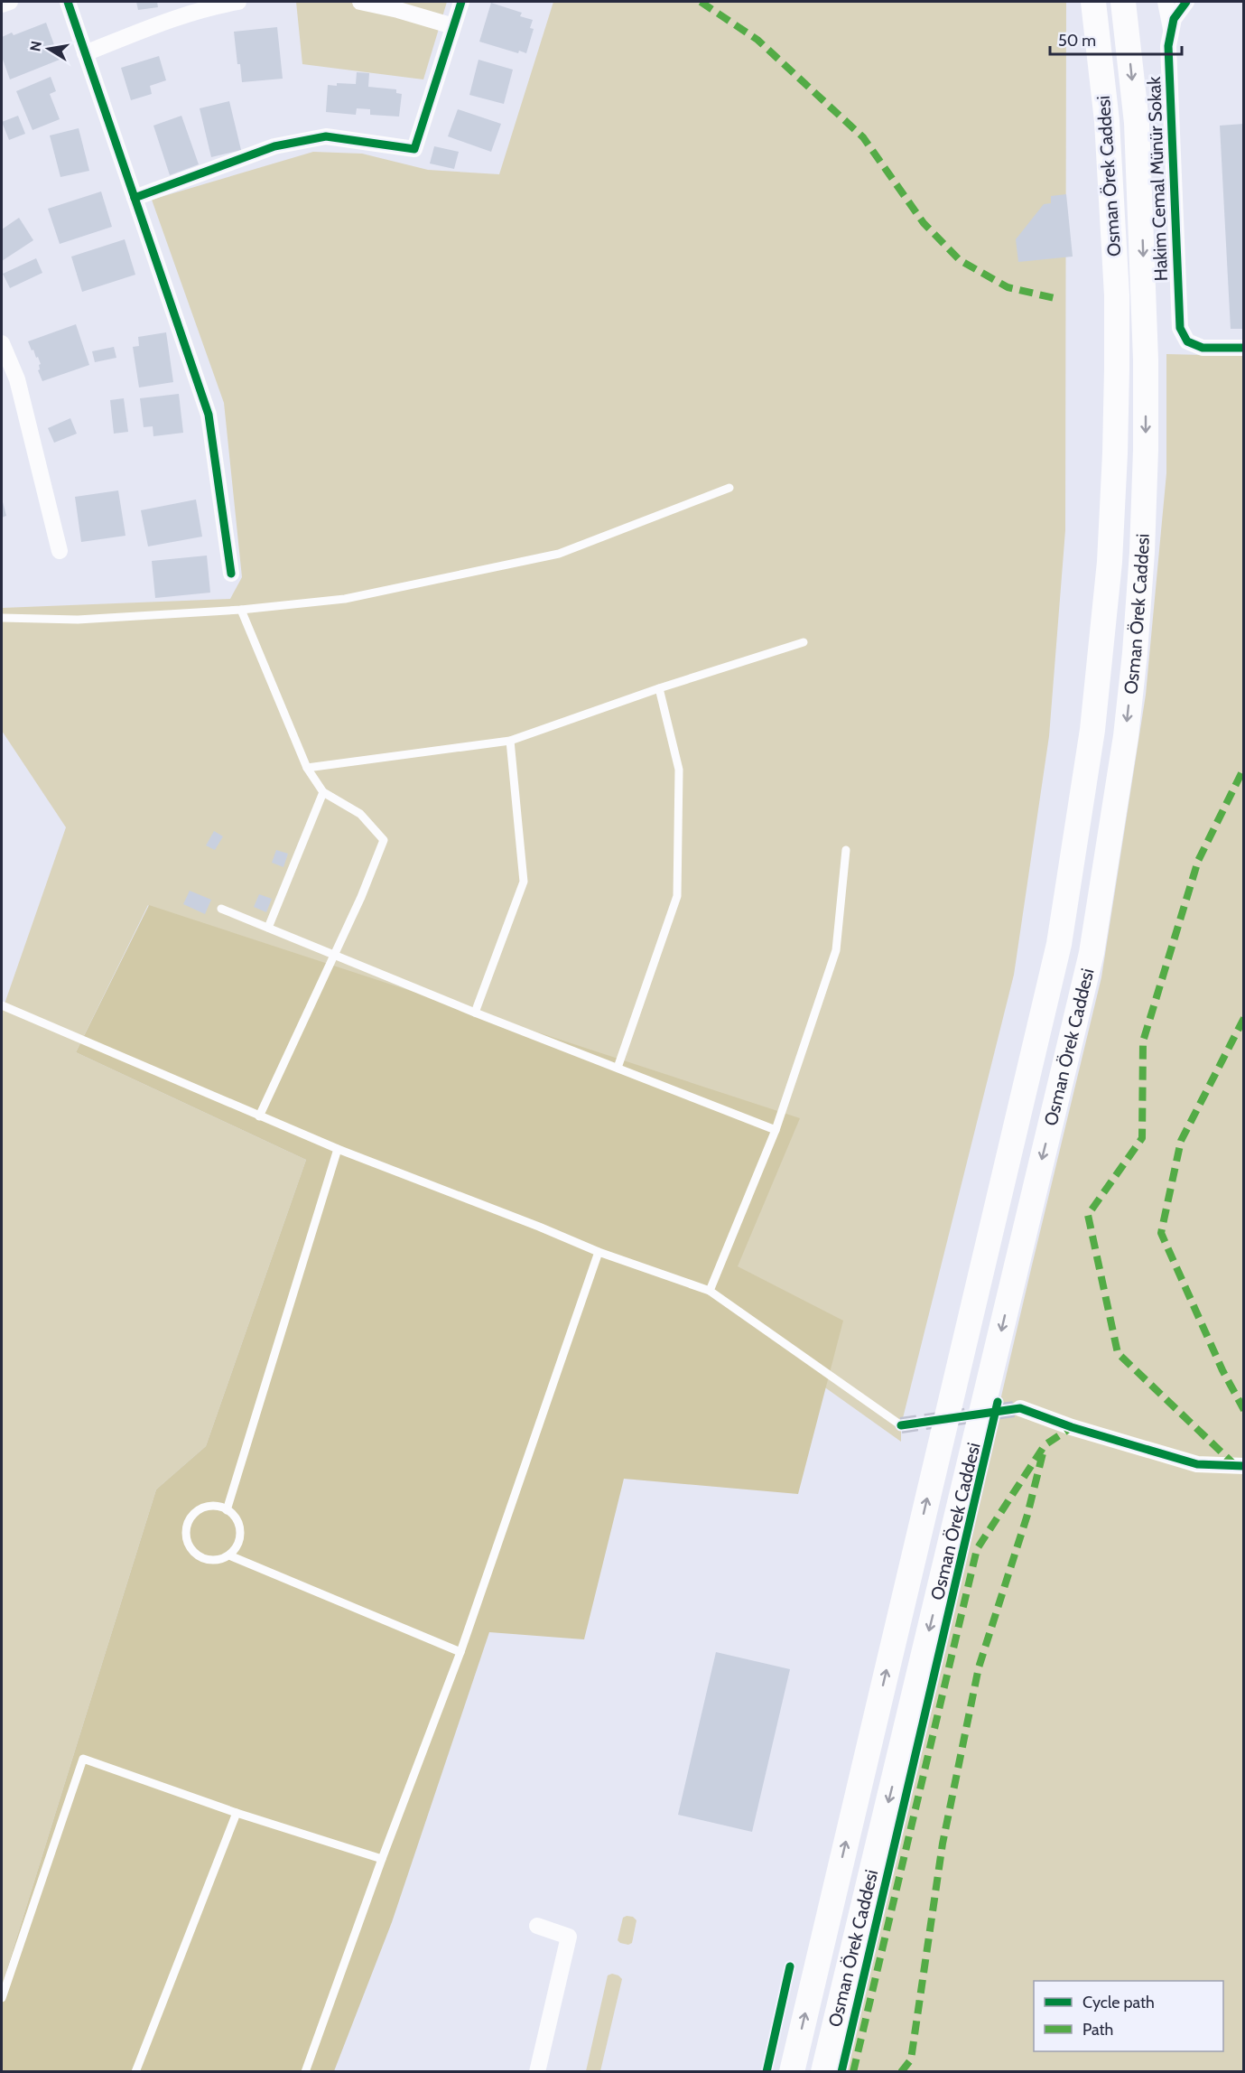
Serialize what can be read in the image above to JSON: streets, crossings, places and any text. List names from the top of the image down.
{
  "streets": {
    "main road": ["Osman Örek Caddesi"],
    "street": ["Hakim Cemal Münür Sokak"]
  },
  "legend": ["Cycle path", "Path"],
  "scale_bar": "50 m",
  "north": "left"
}
